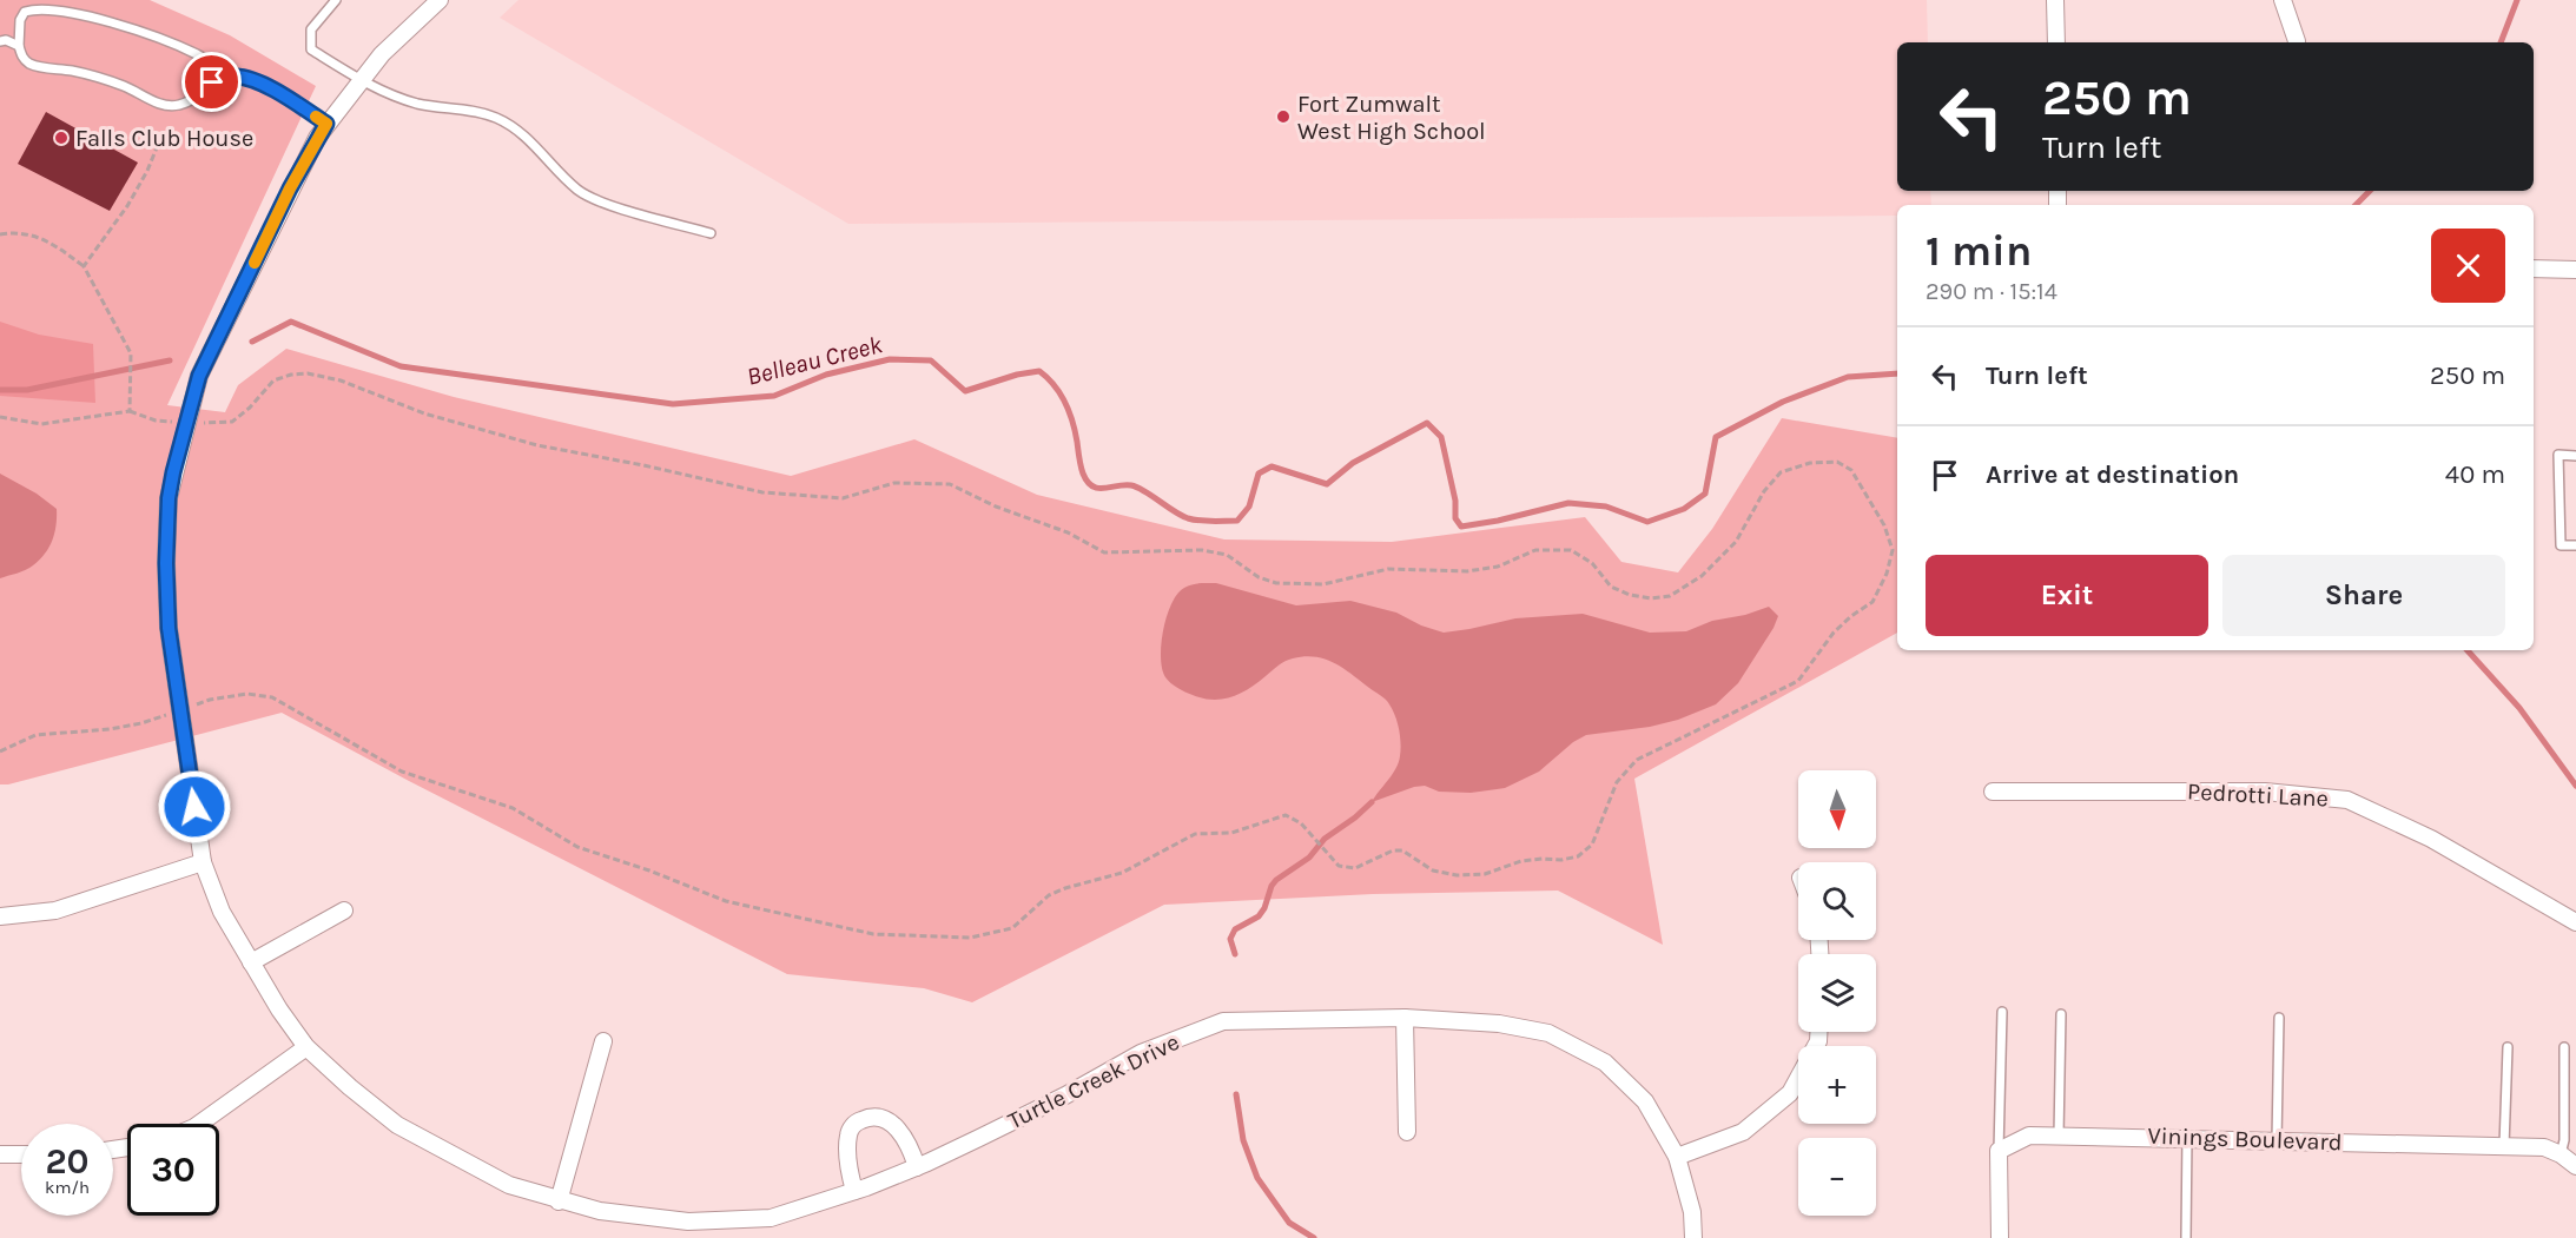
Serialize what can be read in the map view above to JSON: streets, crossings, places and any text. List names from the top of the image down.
{
  "streets": {
    "street": ["Pedrotti Lane", "Turtle Creek Drive", "Vinings Boulevard"]
  },
  "water": ["Belleau Creek"],
  "places": ["Fort Zumwalt West High School", "Falls Club House"],
  "north": "bottom",
  "page": {
    "turn": ["250 m", "Turn left"],
    "heading": ["1 min", "290 m · 15:14"],
    "list": [
      {
        "name": "Turn left",
        "value": "250 m"
      },
      {
        "name": "Arrive at destination",
        "value": "40 m"
      }
    ],
    "buttons": ["Exit", "Share"],
    "map_buttons": ["+", "−"],
    "speed": "20 km/h",
    "limit": "30"
  }
}
